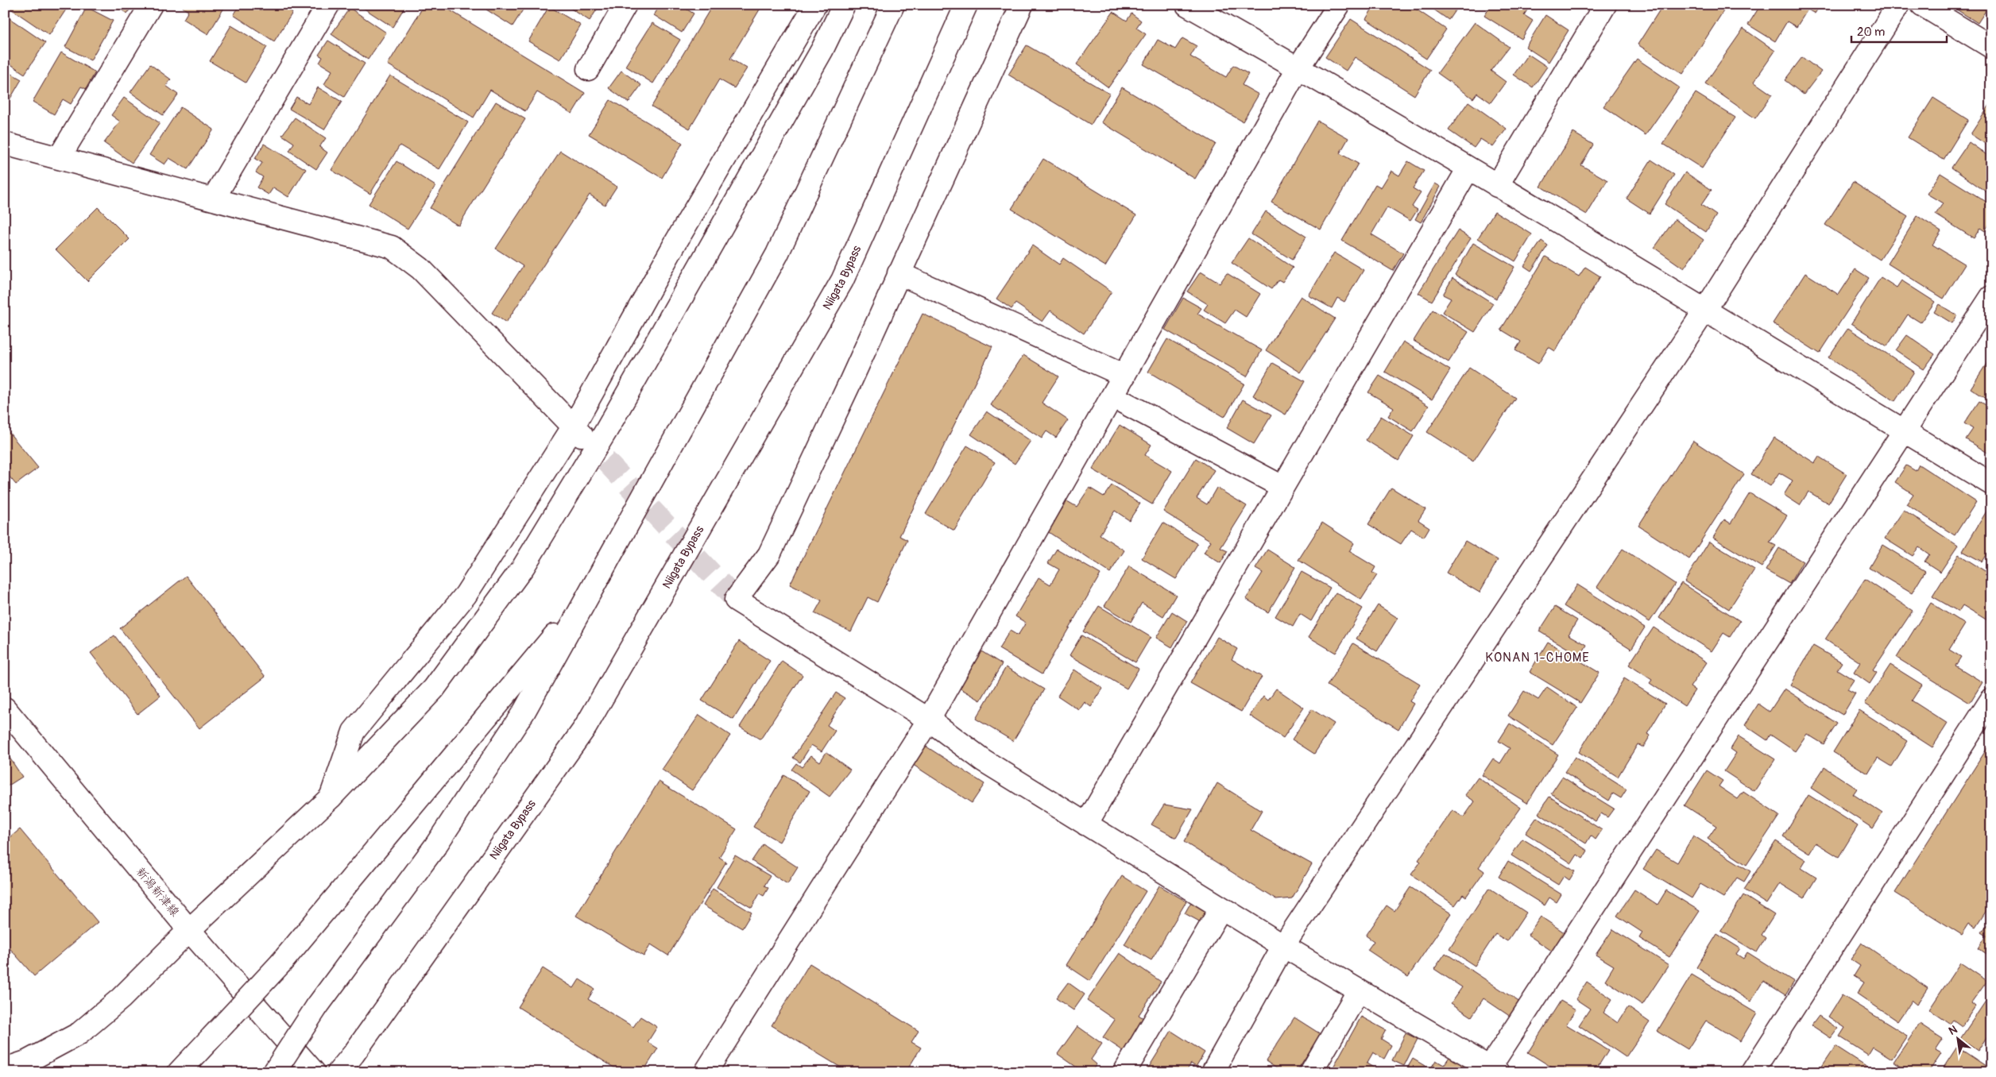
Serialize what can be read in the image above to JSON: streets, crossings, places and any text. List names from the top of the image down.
{
  "streets": {
    "main road": ["Niigata Bypass", "新潟新津線"]
  },
  "districts": ["KONAN 1-CHOME"],
  "scale_bar": "20 m",
  "north": "top left"
}
